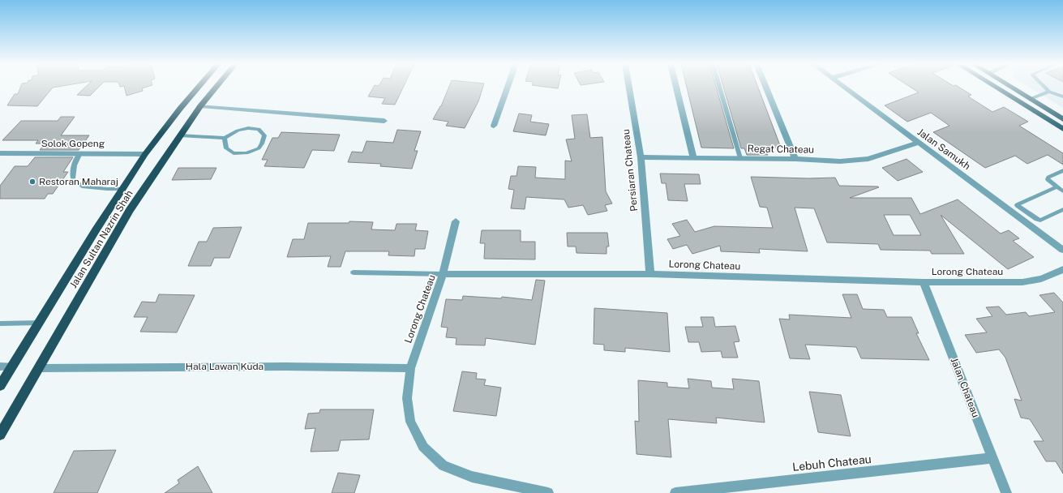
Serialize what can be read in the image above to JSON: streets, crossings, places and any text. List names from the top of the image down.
{
  "streets": {
    "highway": ["Jalan Sultan Nazrin Shah"],
    "street": [
      "Solok Gopeng",
      "Regat Chateau",
      "Jalan Samukh",
      "Persiaran Chateau",
      "Lorong Chateau",
      "Hala Lawan Kuda",
      "Jalan Chateau",
      "Lebuh Chateau"
    ]
  },
  "crossings": [
    ["Solok Gopeng", "Jalan Sultan Nazrin Shah"],
    ["Regat Chateau", "Jalan Samukh"],
    ["Regat Chateau", "Persiaran Chateau"],
    ["Persiaran Chateau", "Lorong Chateau"],
    ["Jalan Sultan Nazrin Shah", "Hala Lawan Kuda"],
    ["Lorong Chateau", "Hala Lawan Kuda"],
    ["Lorong Chateau", "Jalan Chateau"],
    ["Jalan Chateau", "Lebuh Chateau"]
  ],
  "places": ["Restoran Maharaj"]
}
